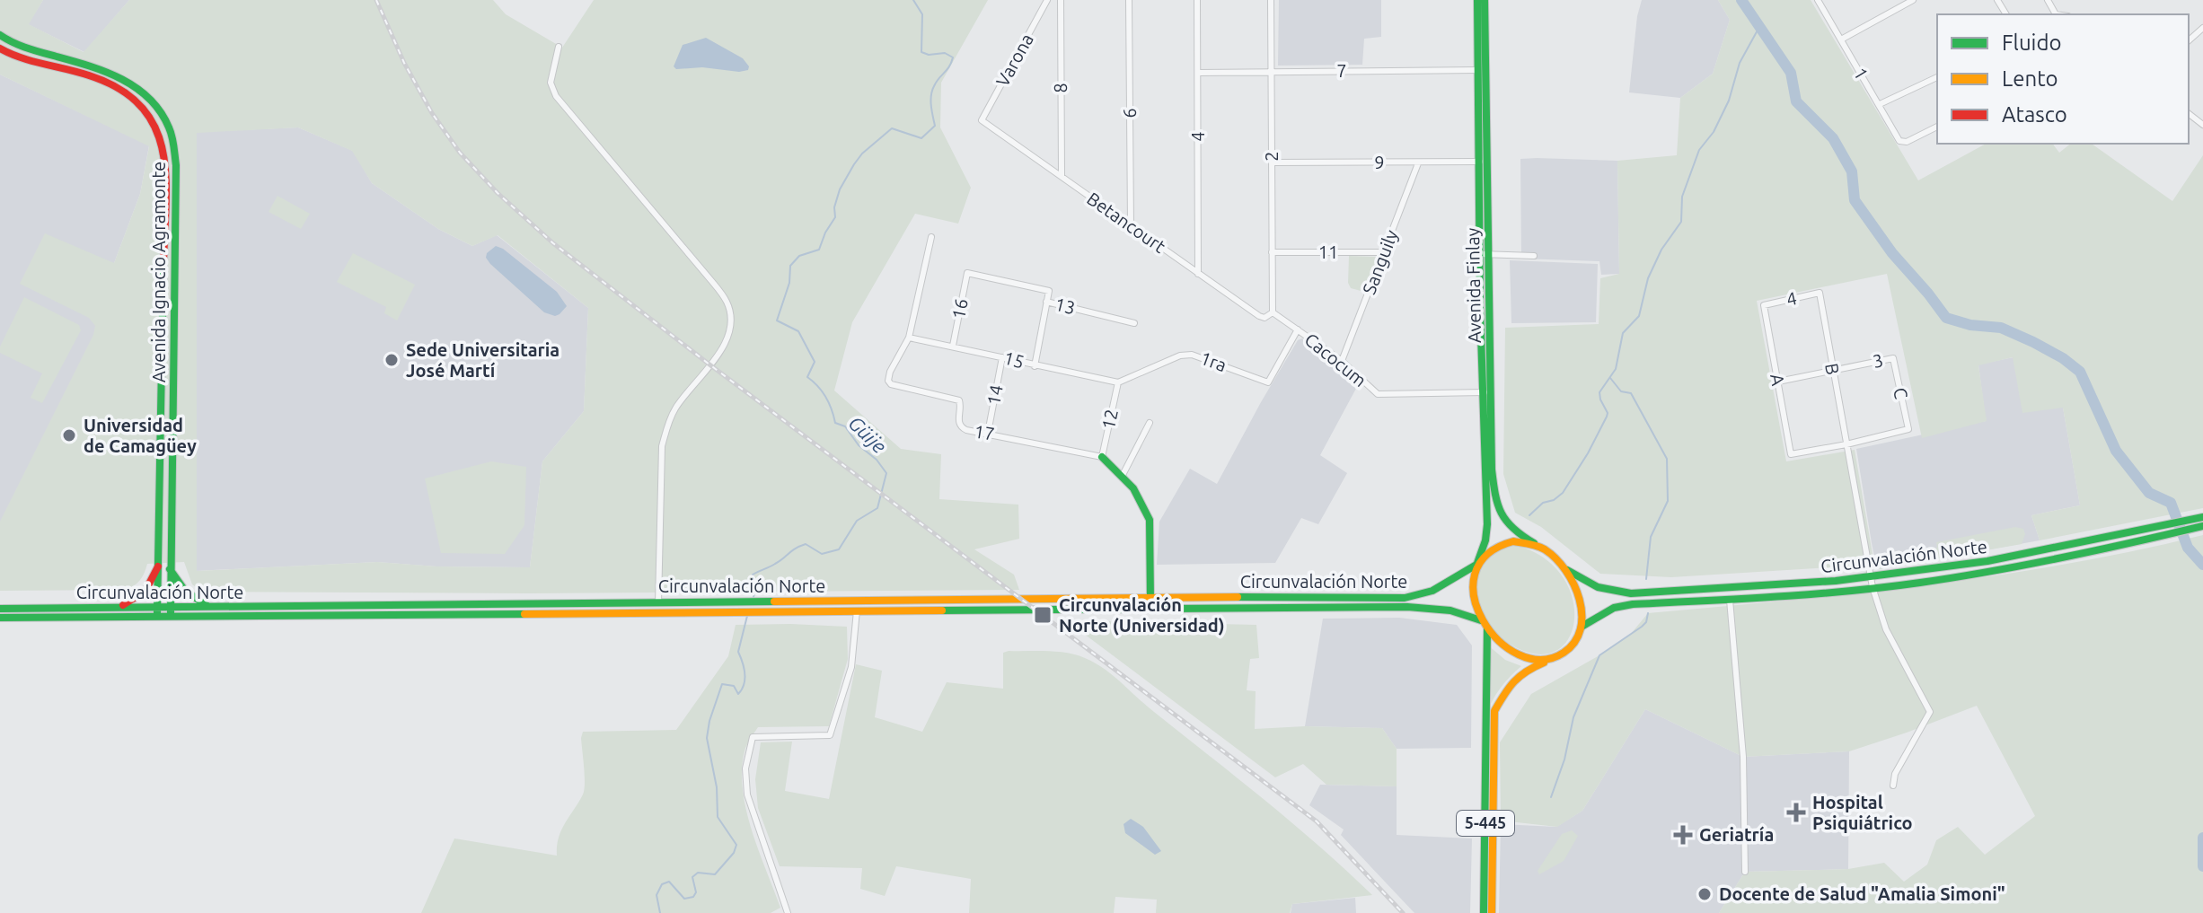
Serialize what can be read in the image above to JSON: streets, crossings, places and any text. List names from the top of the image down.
{
  "streets": {
    "main road": [
      "Avenida Ignacio Agramonte",
      "Avenida Finlay",
      "Circunvalación Norte",
      "5-445"
    ],
    "street": [
      "Varona",
      "7",
      "1",
      "8",
      "6",
      "4",
      "2",
      "9",
      "Betancourt",
      "11",
      "Sanguily",
      "13",
      "16",
      "15",
      "Cacocum",
      "3",
      "1ra",
      "B",
      "A",
      "C",
      "14",
      "12",
      "17"
    ]
  },
  "crossings": [
    ["Varona", "Betancourt"],
    ["7", "4"],
    ["7", "2"],
    ["7", "Avenida Finlay"],
    ["8", "Betancourt"],
    ["6", "Betancourt"],
    ["4", "Betancourt"],
    ["4", "B"],
    ["4", "A"],
    ["2", "9"],
    ["2", "Betancourt"],
    ["2", "11"],
    ["2", "Cacocum"],
    ["9", "Sanguily"],
    ["9", "Avenida Finlay"],
    ["Betancourt", "Cacocum"],
    ["11", "Sanguily"],
    ["Sanguily", "Cacocum"],
    ["Avenida Ignacio Agramonte", "Circunvalación Norte"],
    ["Avenida Finlay", "Cacocum"],
    ["Avenida Finlay", "Circunvalación Norte"],
    ["Avenida Finlay", "5-445"],
    ["13", "16"],
    ["16", "15"],
    ["15", "1ra"],
    ["15", "14"],
    ["15", "12"],
    ["15", "17"],
    ["Cacocum", "1ra"],
    ["3", "B"],
    ["3", "A"],
    ["3", "C"],
    ["1ra", "12"],
    ["B", "A"],
    ["B", "C"],
    ["B", "Circunvalación Norte"],
    ["A", "C"],
    ["14", "17"],
    ["12", "17"],
    ["Circunvalación Norte", "5-445"]
  ],
  "water": ["Güije"],
  "places": {
    "other": ["Sede Universitaria José Martí", "Universidad de Camagüey", "Docente de Salud \"Amalia Simoni\""],
    "transit": ["Circunvalación Norte (Universidad)"],
    "health": ["Hospital Psiquiátrico", "Geriatría"]
  },
  "legend": ["Fluido", "Lento", "Atasco"]
}
